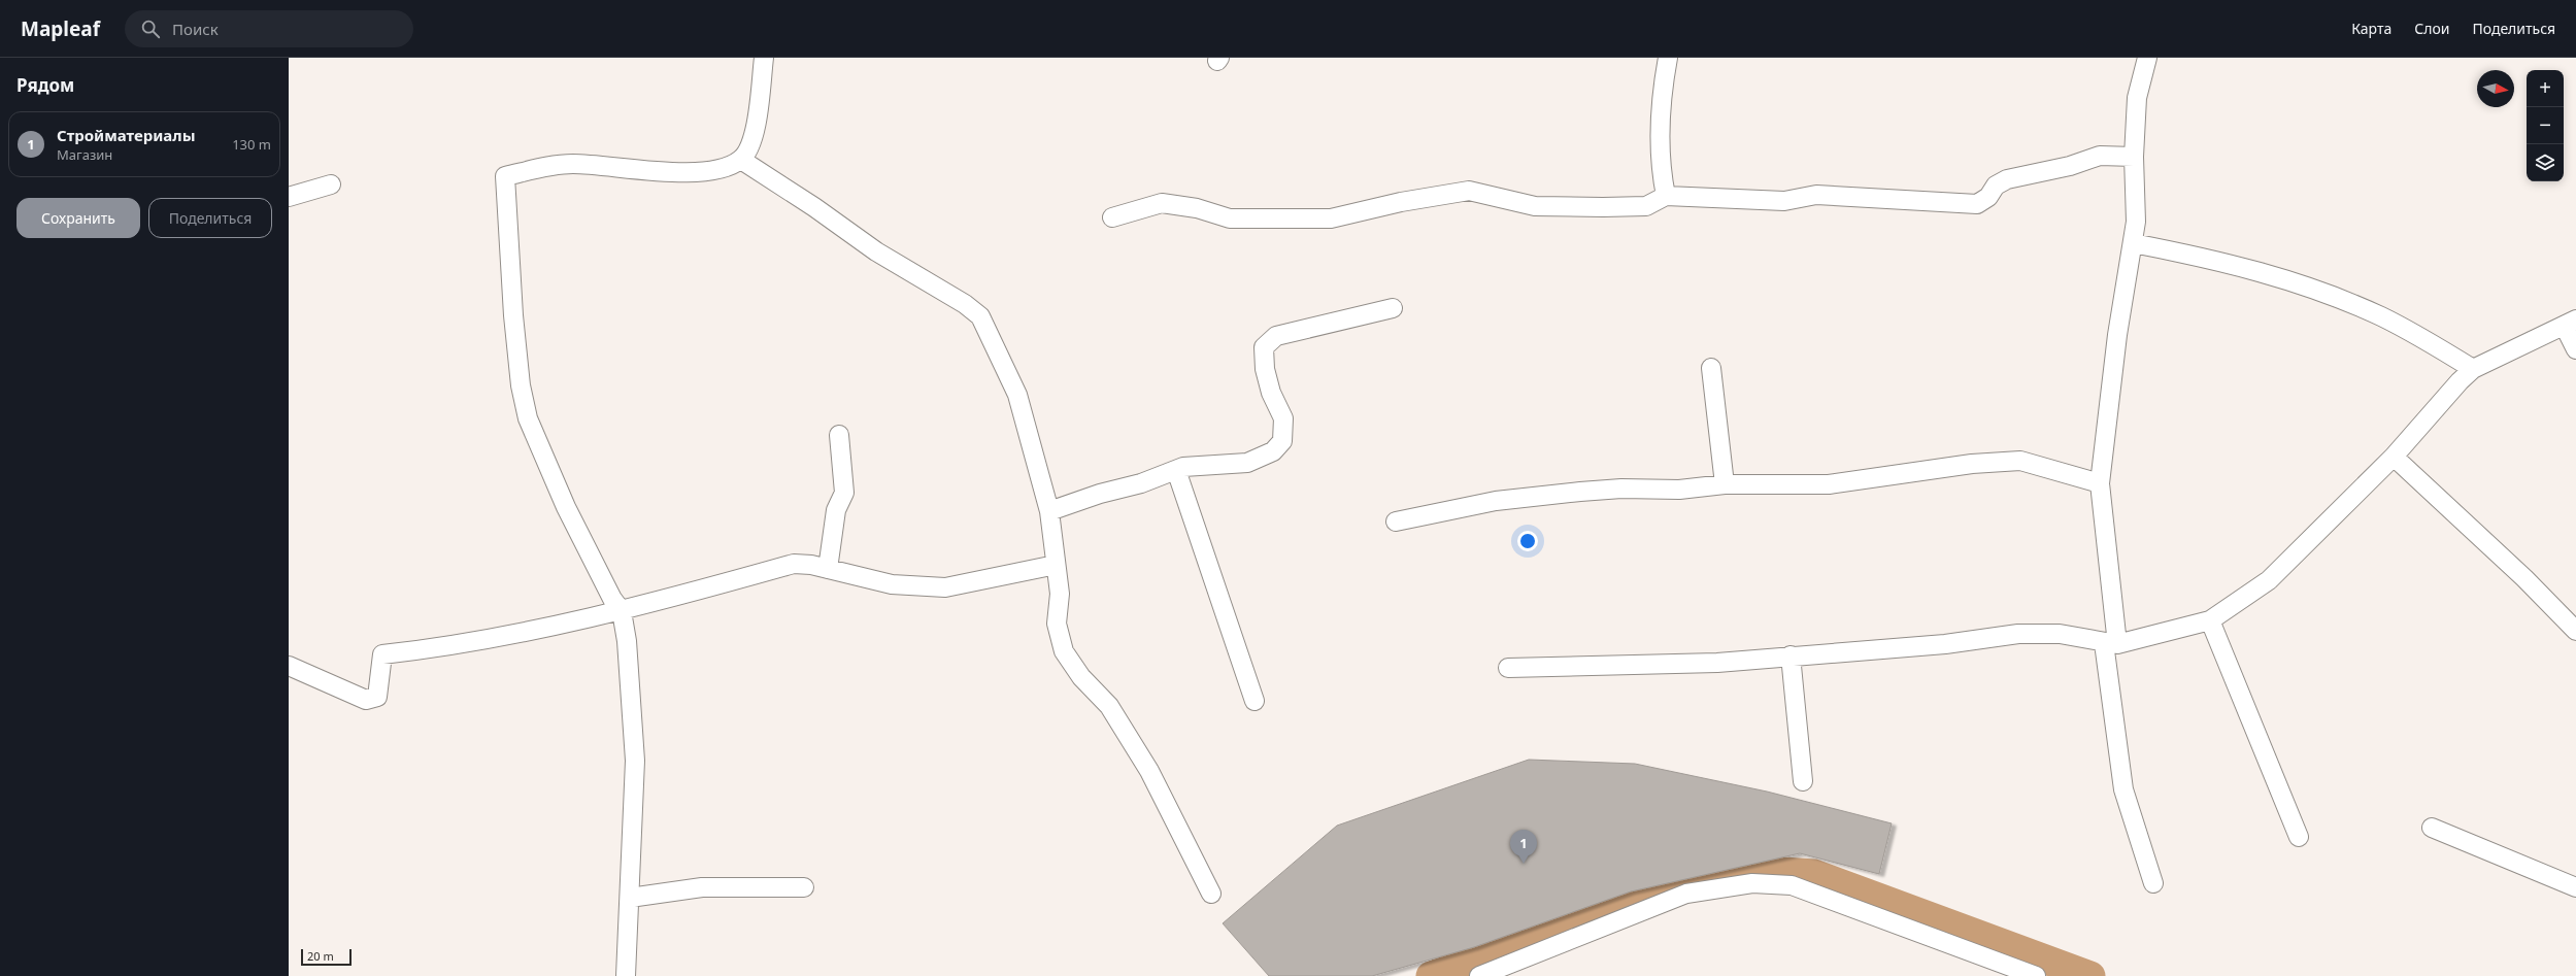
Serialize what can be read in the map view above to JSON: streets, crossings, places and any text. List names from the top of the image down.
{
  "scale_bar": "20 m",
  "north": "right",
  "page": {
    "header": "Mapleaf",
    "search": "Поиск",
    "nav": ["Карта", "Слои", "Поделиться"],
    "heading": "Рядом",
    "map_buttons": ["+", "−"],
    "list": [
      {
        "mark": "1",
        "name": "Стройматериалы",
        "note": "Магазин",
        "value": "130 m"
      }
    ],
    "buttons": ["Сохранить", "Поделиться"],
    "pins": "1",
    "scale": "20 m"
  }
}
